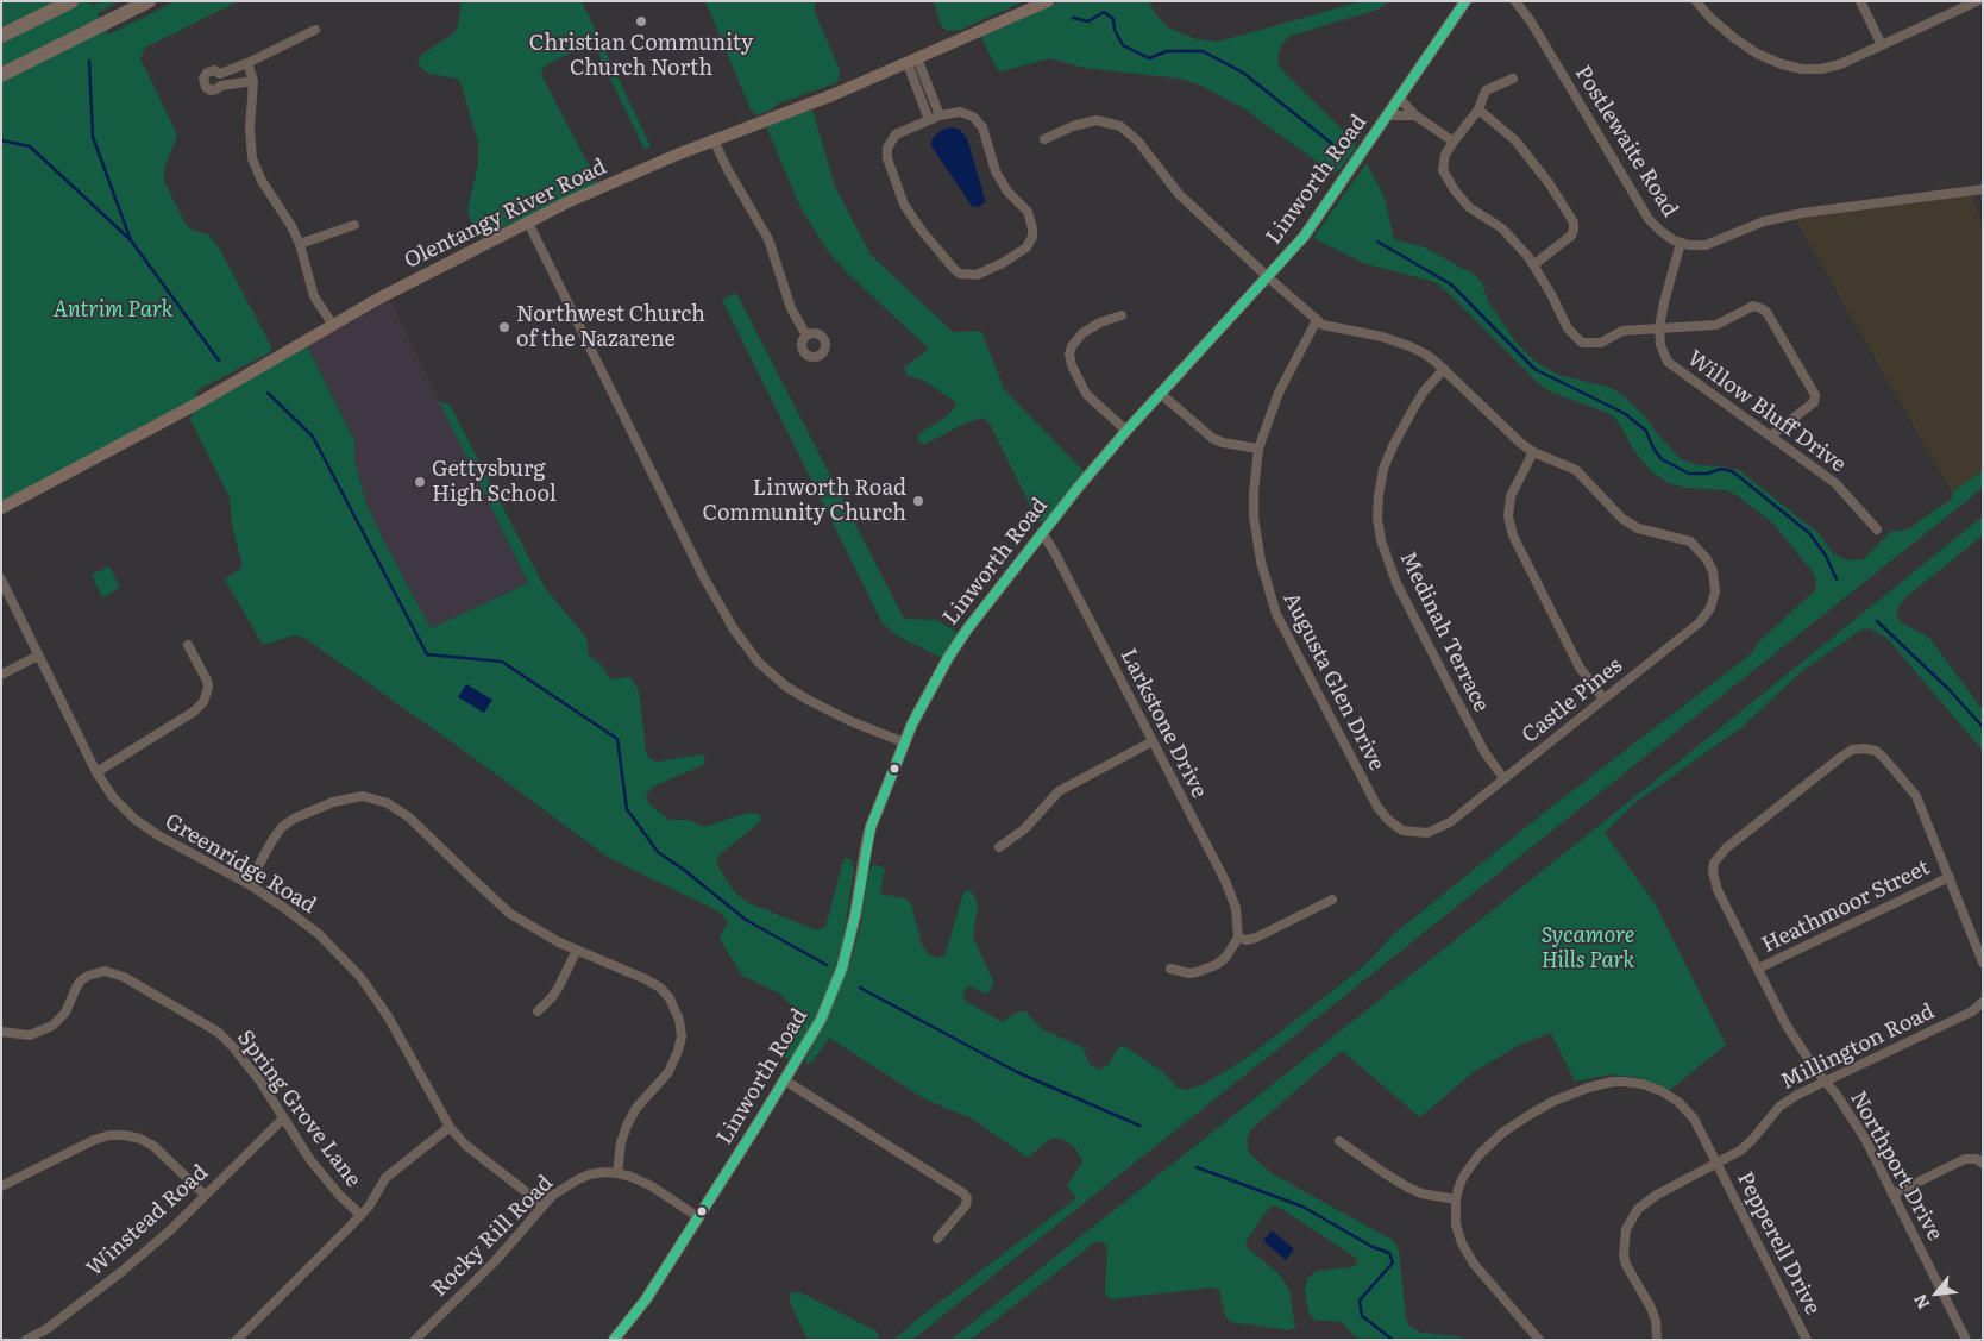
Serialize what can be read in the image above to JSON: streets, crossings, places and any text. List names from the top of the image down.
{
  "streets": {
    "main road": ["Linworth Road", "Olentangy River Road"],
    "street": [
      "Postlewaite Road",
      "Willow Bluff Drive",
      "Medinah Terrace",
      "Augusta Glen Drive",
      "Castle Pines",
      "Larkstone Drive",
      "Greenridge Road",
      "Heathmoor Street",
      "Millington Road",
      "Spring Grove Lane",
      "Northport Drive",
      "Winstead Road",
      "Rocky Rill Road",
      "Pepperell Drive"
    ]
  },
  "crossings": [
    ["Postlewaite Road", "Willow Bluff Drive"],
    ["Linworth Road", "Larkstone Drive"],
    ["Linworth Road", "Rocky Rill Road"],
    ["Medinah Terrace", "Castle Pines"],
    ["Augusta Glen Drive", "Castle Pines"],
    ["Greenridge Road", "Rocky Rill Road"],
    ["Heathmoor Street", "Northport Drive"],
    ["Millington Road", "Northport Drive"],
    ["Millington Road", "Pepperell Drive"],
    ["Spring Grove Lane", "Winstead Road"]
  ],
  "parks": ["Antrim Park", "Sycamore Hills Park"],
  "places": [
    "Christian Community Church North",
    "Northwest Church of the Nazarene",
    "Gettysburg High School",
    "Linworth Road Community Church"
  ],
  "north": "bottom left"
}
